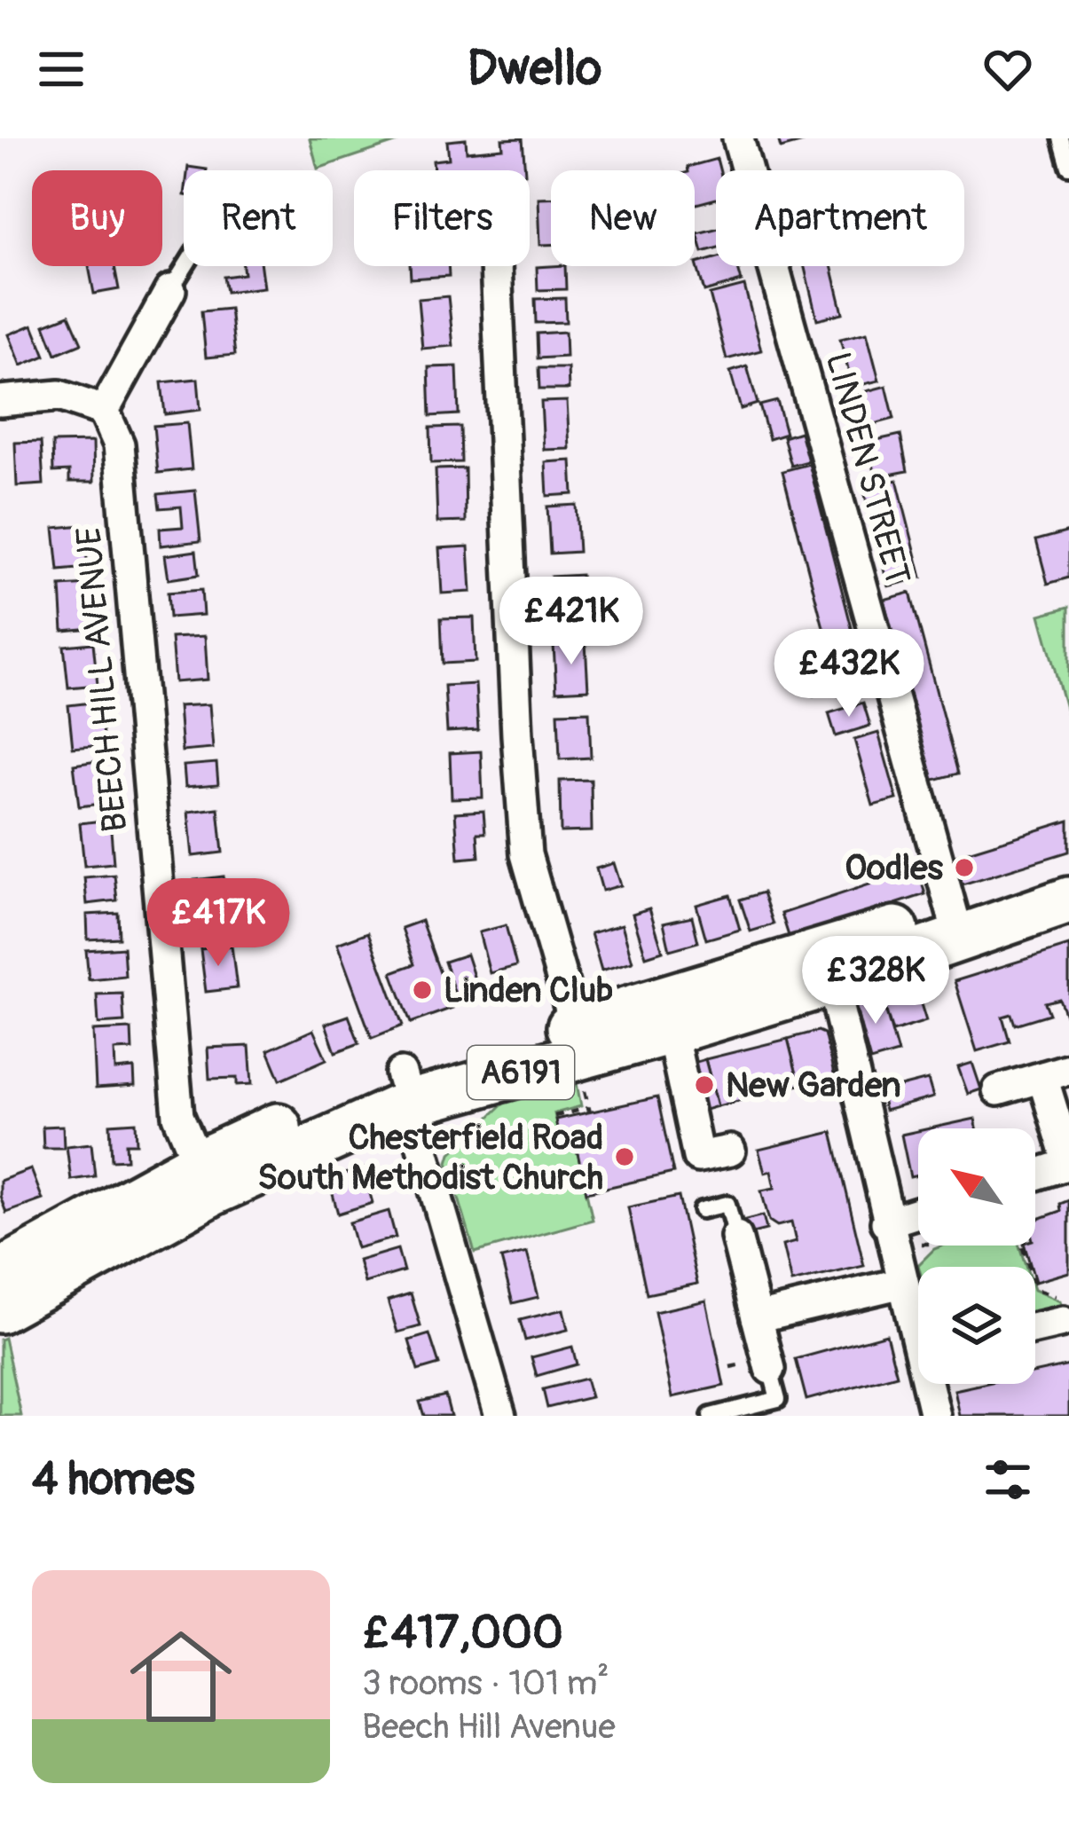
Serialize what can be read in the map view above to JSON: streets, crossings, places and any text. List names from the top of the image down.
{
  "streets": {
    "main road": ["A6191"],
    "street": ["LINDEN STREET", "BEECH HILL AVENUE"]
  },
  "crossings": [
    ["LINDEN STREET", "A6191"],
    ["BEECH HILL AVENUE", "A6191"]
  ],
  "places": [
    "Oodles",
    "Linden Club",
    "New Garden",
    "Chesterfield Road South Methodist Church"
  ],
  "north": "top left",
  "page": {
    "header": "Dwello",
    "chip": [
      "Buy",
      "Rent",
      "Filters",
      "New",
      "Apartment"
    ],
    "price": [
      "£421K",
      "£432K",
      "£417K",
      "£328K"
    ],
    "heading": "4 homes",
    "list": [
      {
        "name": "£417,000",
        "note": "3 rooms · 101 m² · Beech Hill Avenue"
      }
    ]
  }
}
